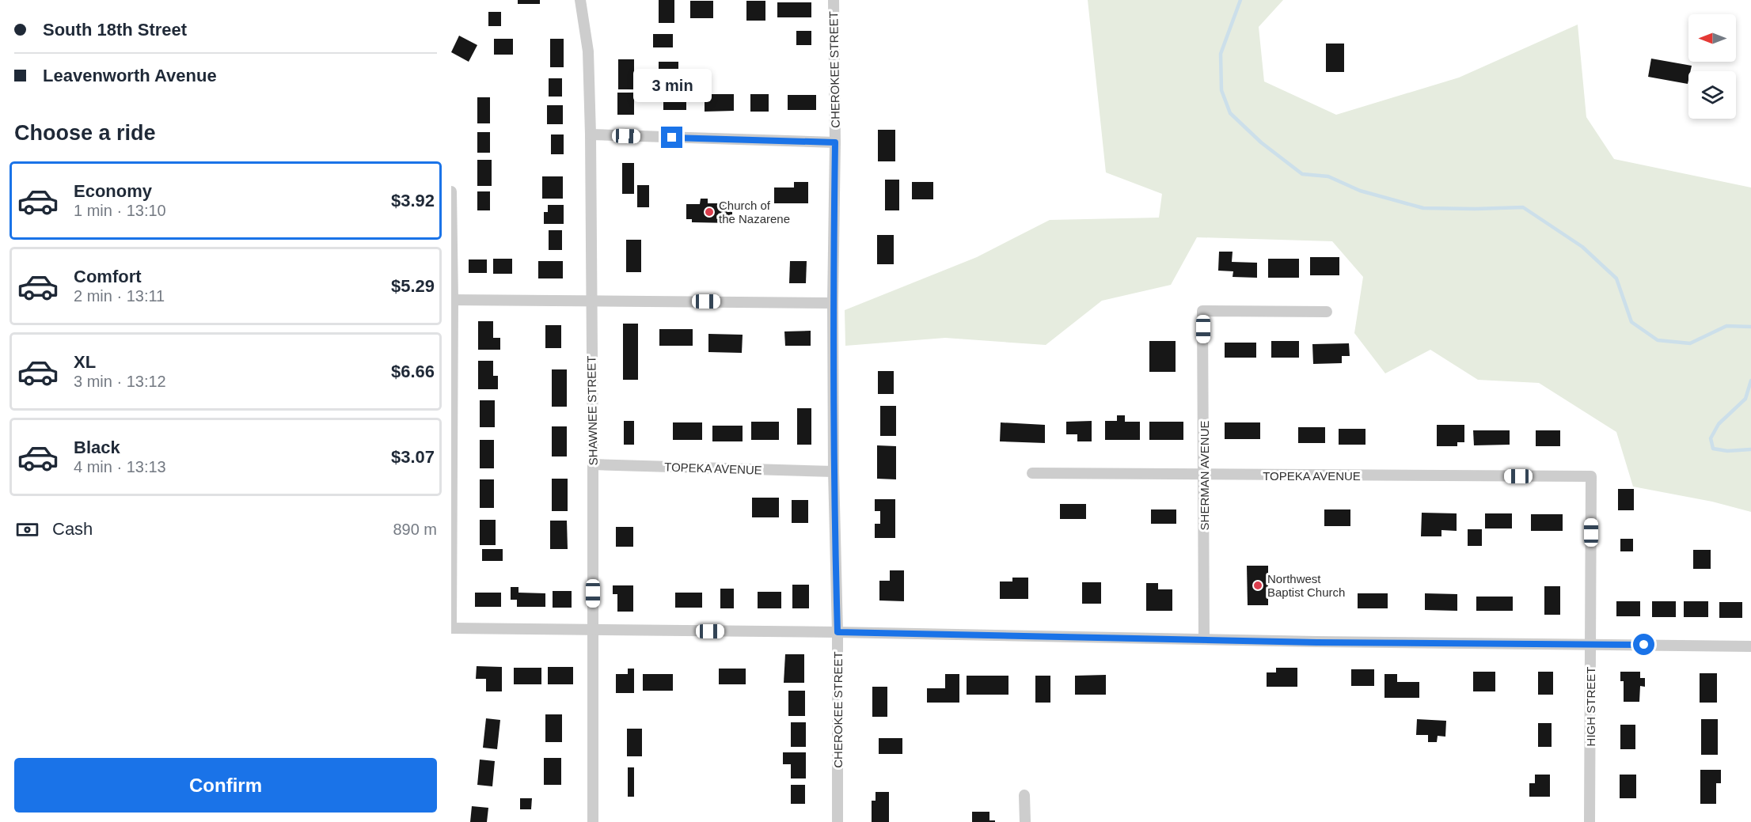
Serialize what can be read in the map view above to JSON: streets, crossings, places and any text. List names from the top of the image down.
{
  "streets": {
    "street": [
      "CHEROKEE STREET",
      "SHAWNEE STREET",
      "TOPEKA AVENUE",
      "SHERMAN AVENUE",
      "HIGH STREET"
    ]
  },
  "crossings": [
    ["CHEROKEE STREET", "TOPEKA AVENUE"],
    ["SHAWNEE STREET", "TOPEKA AVENUE"],
    ["TOPEKA AVENUE", "SHERMAN AVENUE"],
    ["TOPEKA AVENUE", "HIGH STREET"]
  ],
  "places": ["Church of the Nazarene", "Northwest Baptist Church"],
  "north": "left",
  "page": {
    "banner": ["South 18th Street", "Leavenworth Avenue"],
    "bubble": "3 min",
    "heading": "Choose a ride",
    "list": [
      {
        "name": "Economy",
        "note": "1 min · 13:10",
        "value": "$3.92"
      },
      {
        "name": "Comfort",
        "note": "2 min · 13:11",
        "value": "$5.29"
      },
      {
        "name": "XL",
        "note": "3 min · 13:12",
        "value": "$6.66"
      },
      {
        "name": "Black",
        "note": "4 min · 13:13",
        "value": "$3.07"
      }
    ],
    "pay": ["Cash", "890 m"],
    "buttons": "Confirm"
  }
}
